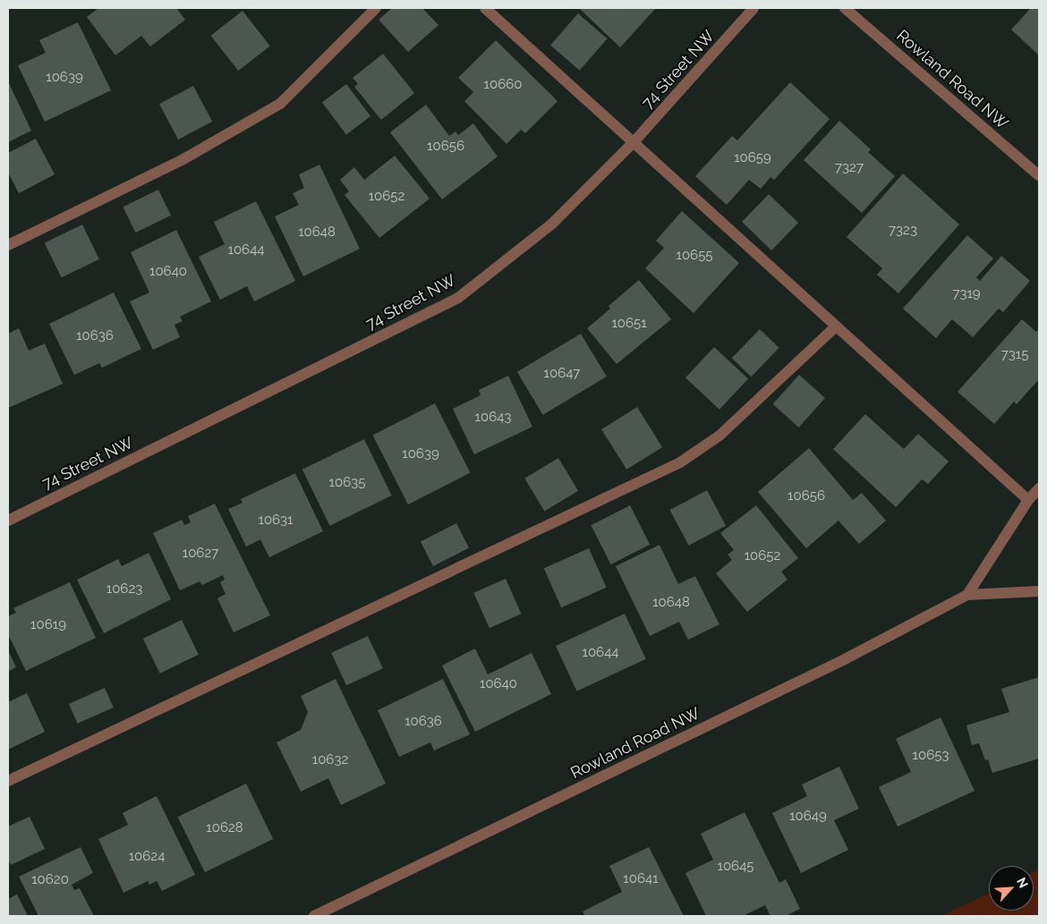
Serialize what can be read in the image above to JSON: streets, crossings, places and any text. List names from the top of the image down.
{
  "streets": {
    "street": ["74 Street NW", "Rowland Road NW"]
  },
  "house_numbers": [
    "10639",
    "10660",
    "10656",
    "10659",
    "7327",
    "10652",
    "7323",
    "10648",
    "10644",
    "10655",
    "10640",
    "7319",
    "10651",
    "10636",
    "7315",
    "10647",
    "10643",
    "10639",
    "10635",
    "10656",
    "10631",
    "10627",
    "10652",
    "10623",
    "10648",
    "10619",
    "10644",
    "10640",
    "10636",
    "10653",
    "10632",
    "10649",
    "10628",
    "10624",
    "10645",
    "10641",
    "10620"
  ],
  "north": "top right"
}
